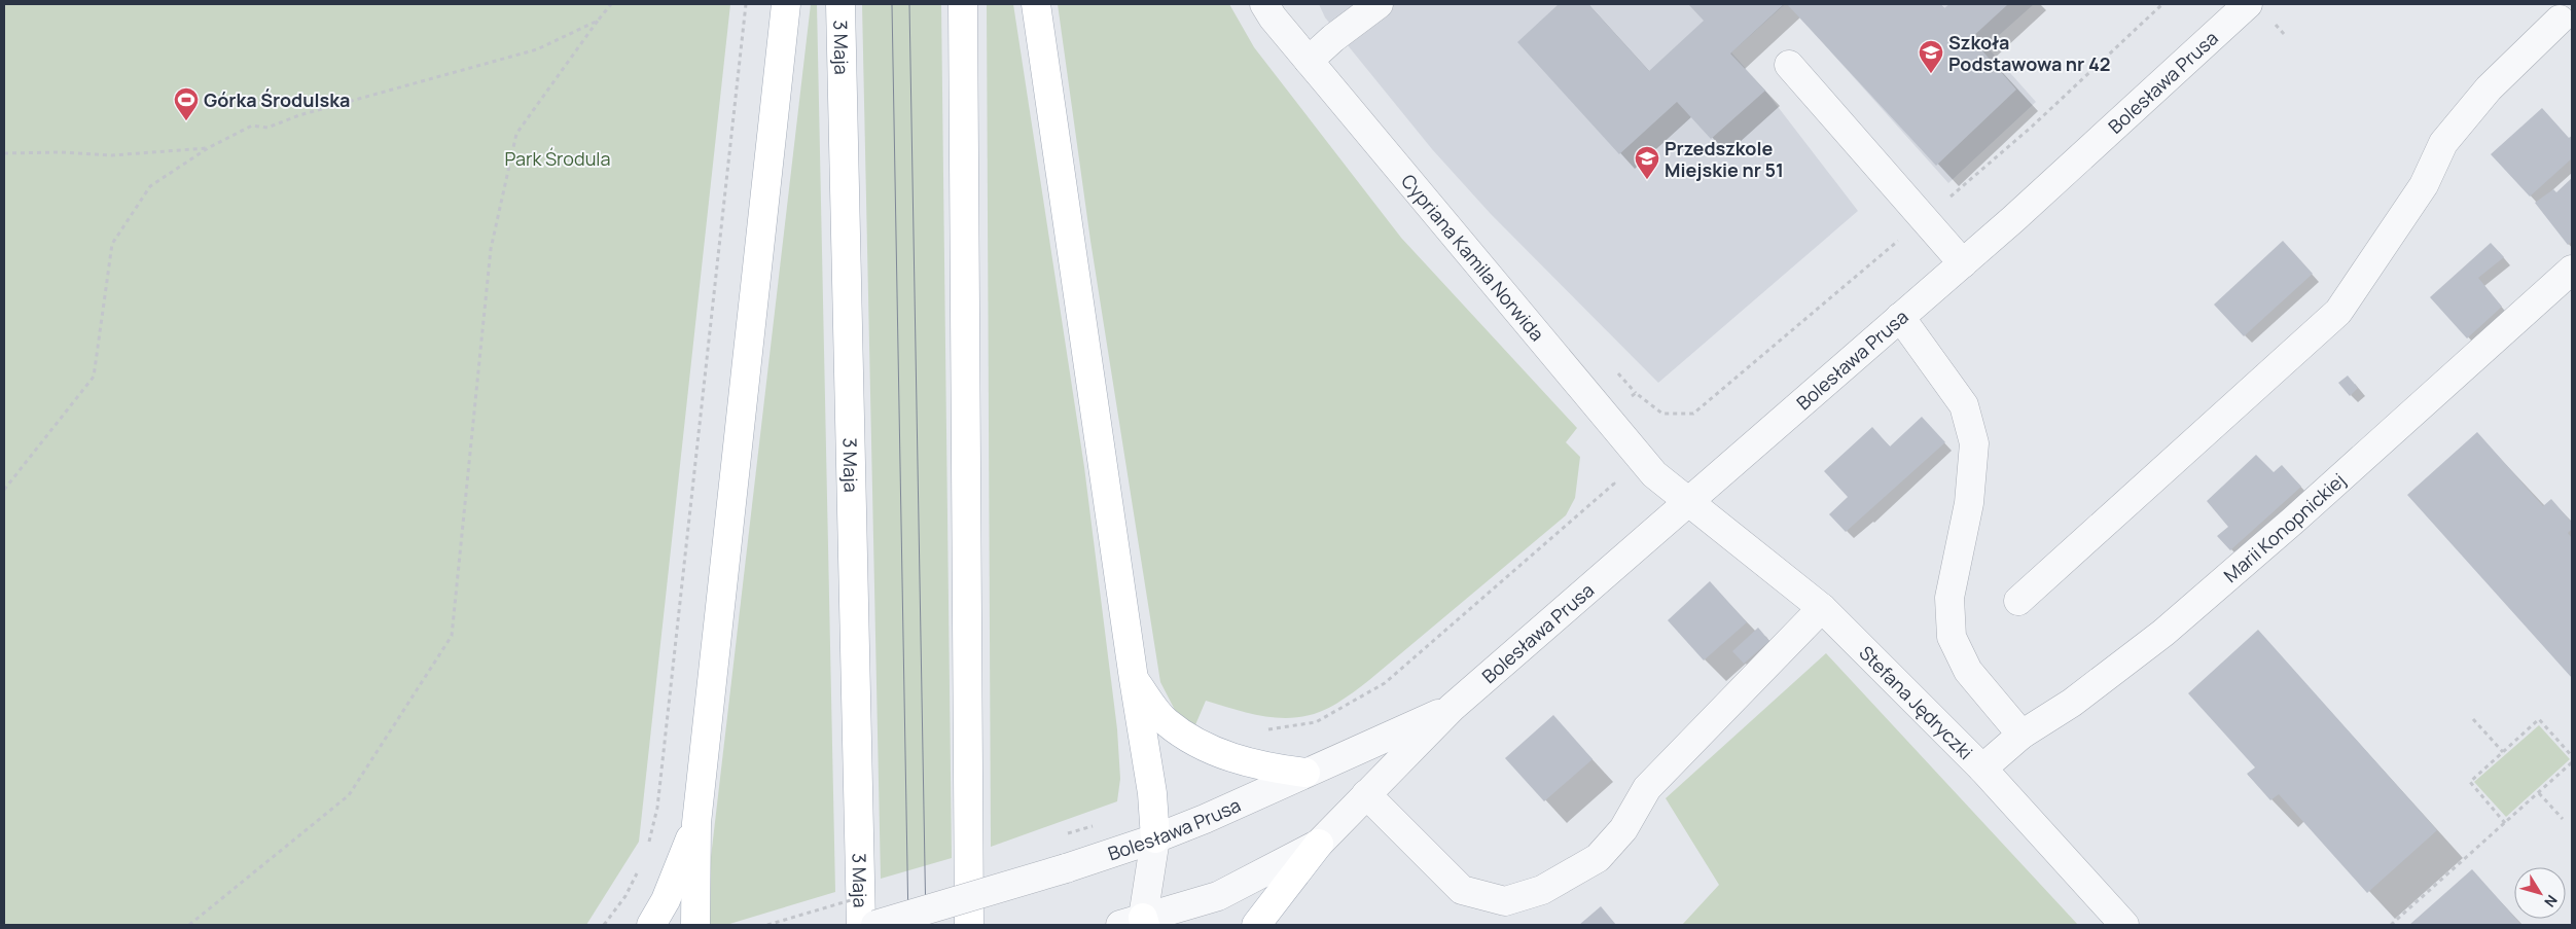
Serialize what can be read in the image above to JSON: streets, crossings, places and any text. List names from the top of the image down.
{
  "streets": {
    "main road": ["3 Maja"],
    "street": [
      "Bolesława Prusa",
      "Cypriana Kamila Norwida",
      "Marii Konopnickiej",
      "Stefana Jędryczki"
    ]
  },
  "crossings": [
    ["Bolesława Prusa", "Cypriana Kamila Norwida"],
    ["Bolesława Prusa", "Stefana Jędryczki"],
    ["Cypriana Kamila Norwida", "Stefana Jędryczki"],
    ["Marii Konopnickiej", "Stefana Jędryczki"]
  ],
  "parks": ["Park Środula"],
  "places": {
    "school or university": ["Szkoła Podstawowa nr 42", "Przedszkole Miejskie nr 51"],
    "sports": ["Górka Środulska"]
  },
  "north": "bottom right"
}
